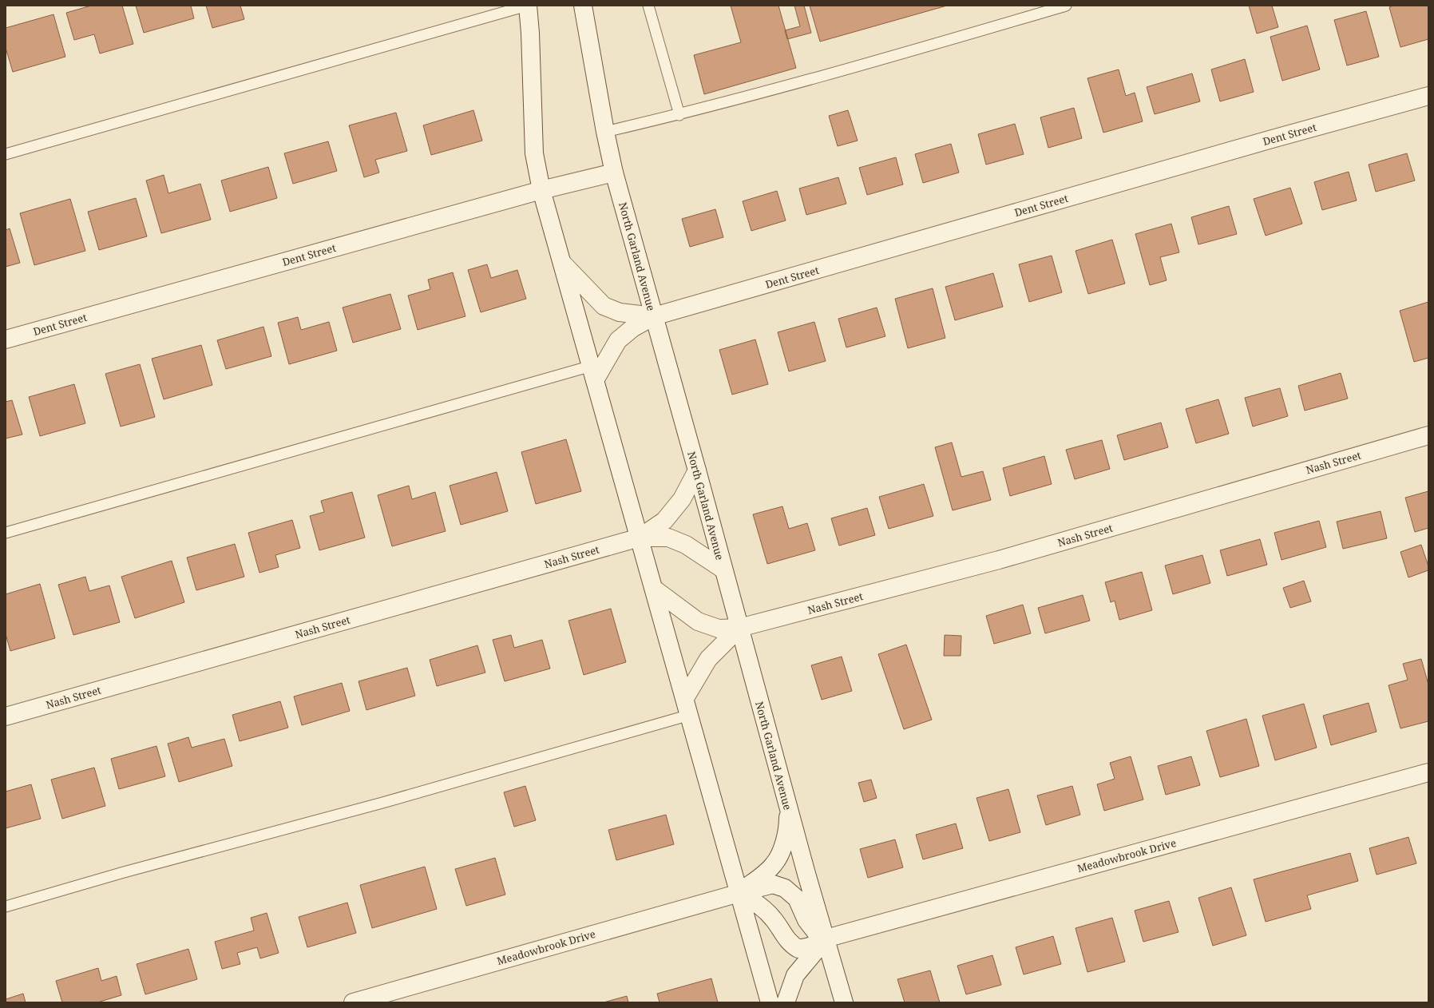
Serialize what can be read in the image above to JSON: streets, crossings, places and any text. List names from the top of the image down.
{
  "streets": {
    "street": [
      "Dent Street",
      "North Garland Avenue",
      "Nash Street",
      "Meadowbrook Drive"
    ]
  },
  "crossings": [
    ["Dent Street", "North Garland Avenue"],
    ["North Garland Avenue", "Nash Street"],
    ["North Garland Avenue", "Meadowbrook Drive"]
  ]
}
